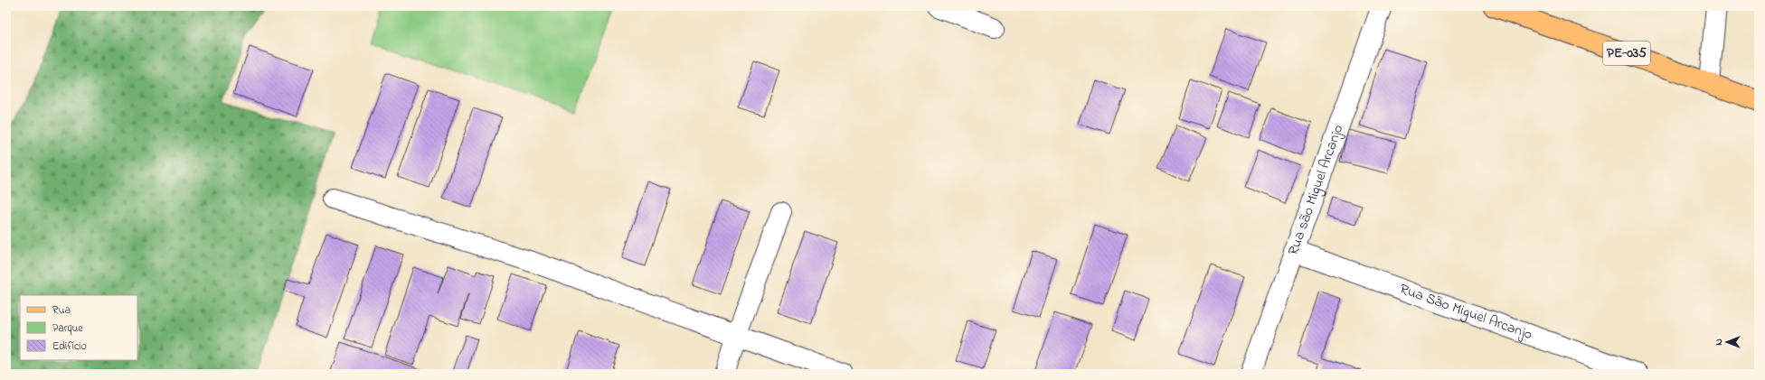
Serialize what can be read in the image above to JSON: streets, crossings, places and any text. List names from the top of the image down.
{
  "streets": {
    "main road": ["PE-035"],
    "street": ["Rua são Miguel Arcanjo", "Rua São Miguel Arcanjo"]
  },
  "crossings": [
    ["Rua são Miguel Arcanjo", "Rua São Miguel Arcanjo"]
  ],
  "legend": ["Rua", "Parque", "Edifício"],
  "north": "left"
}
